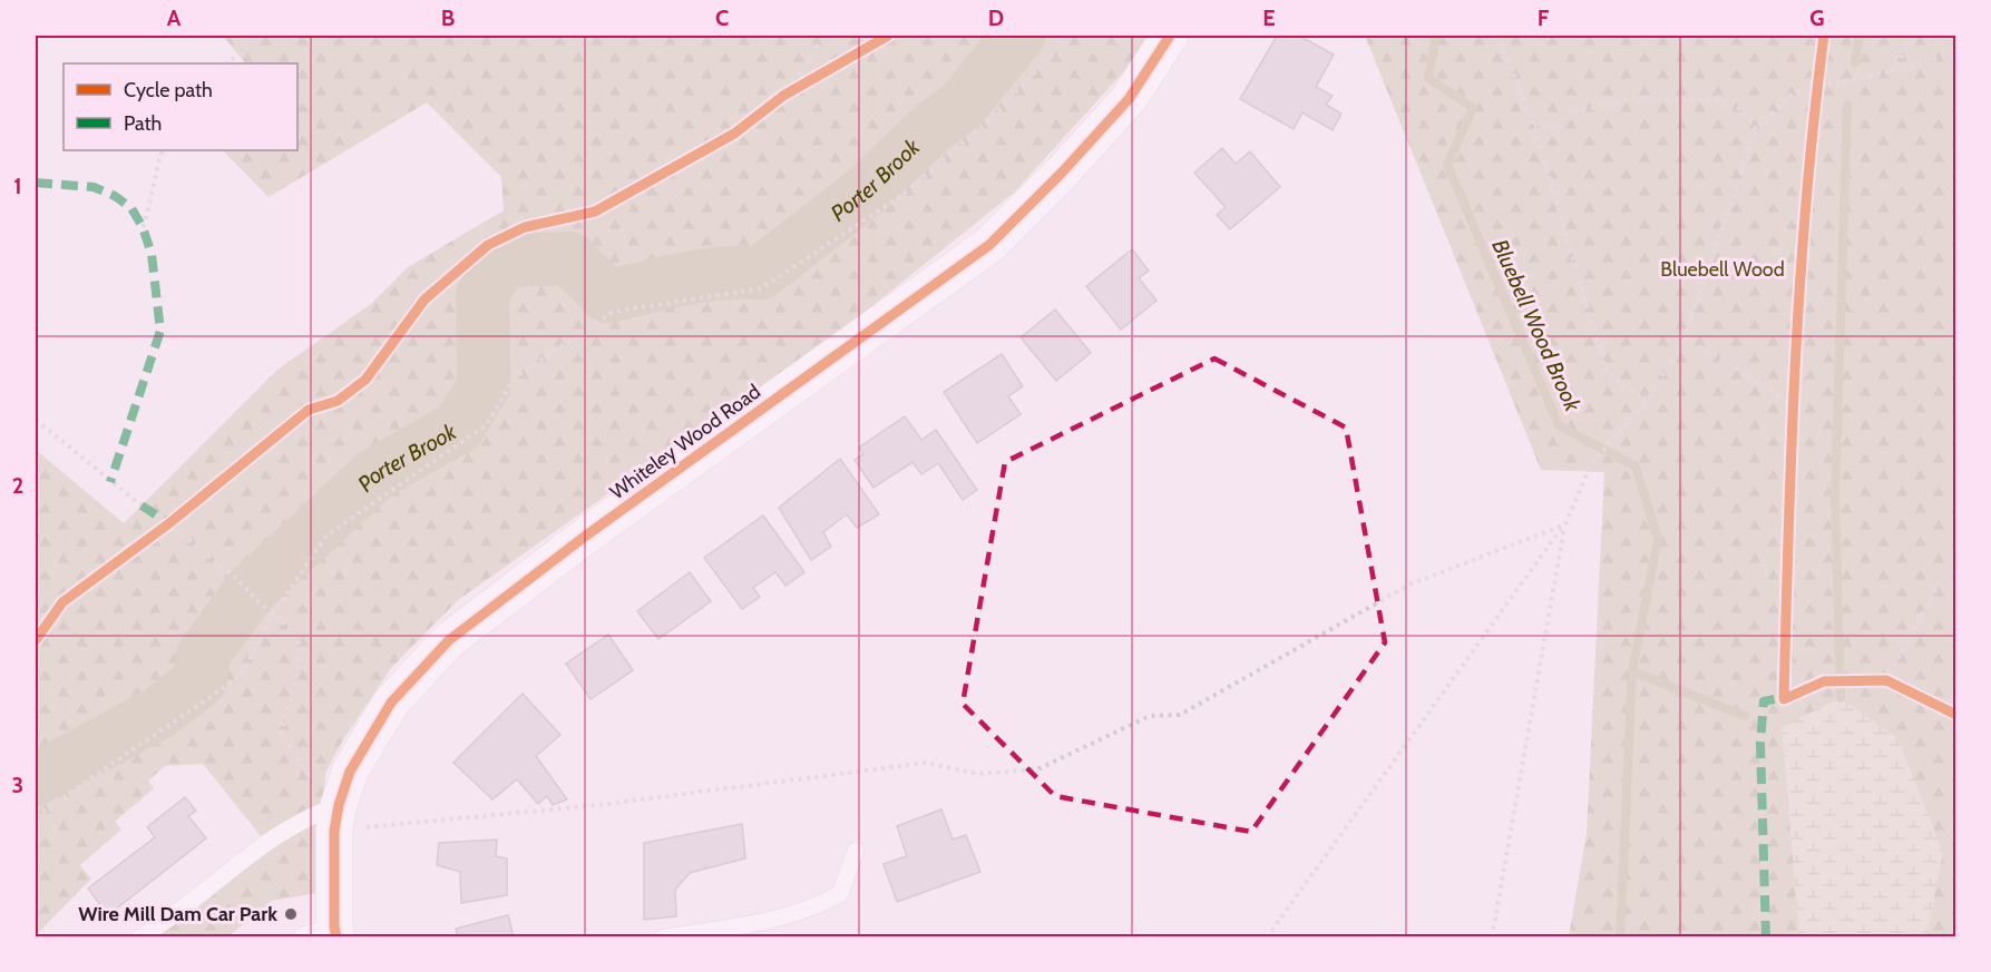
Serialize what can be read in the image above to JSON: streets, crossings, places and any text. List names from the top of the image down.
{
  "streets": {
    "street": ["Whiteley Wood Road"]
  },
  "water": ["Porter Brook", "Bluebell Wood Brook"],
  "parks": ["Bluebell Wood"],
  "places": ["Wire Mill Dam Car Park"],
  "legend": ["Cycle path", "Path"],
  "grid": {
    "columns": [
      "A",
      "B",
      "C",
      "D",
      "E",
      "F",
      "G"
    ],
    "rows": ["1", "2", "3"]
  }
}
